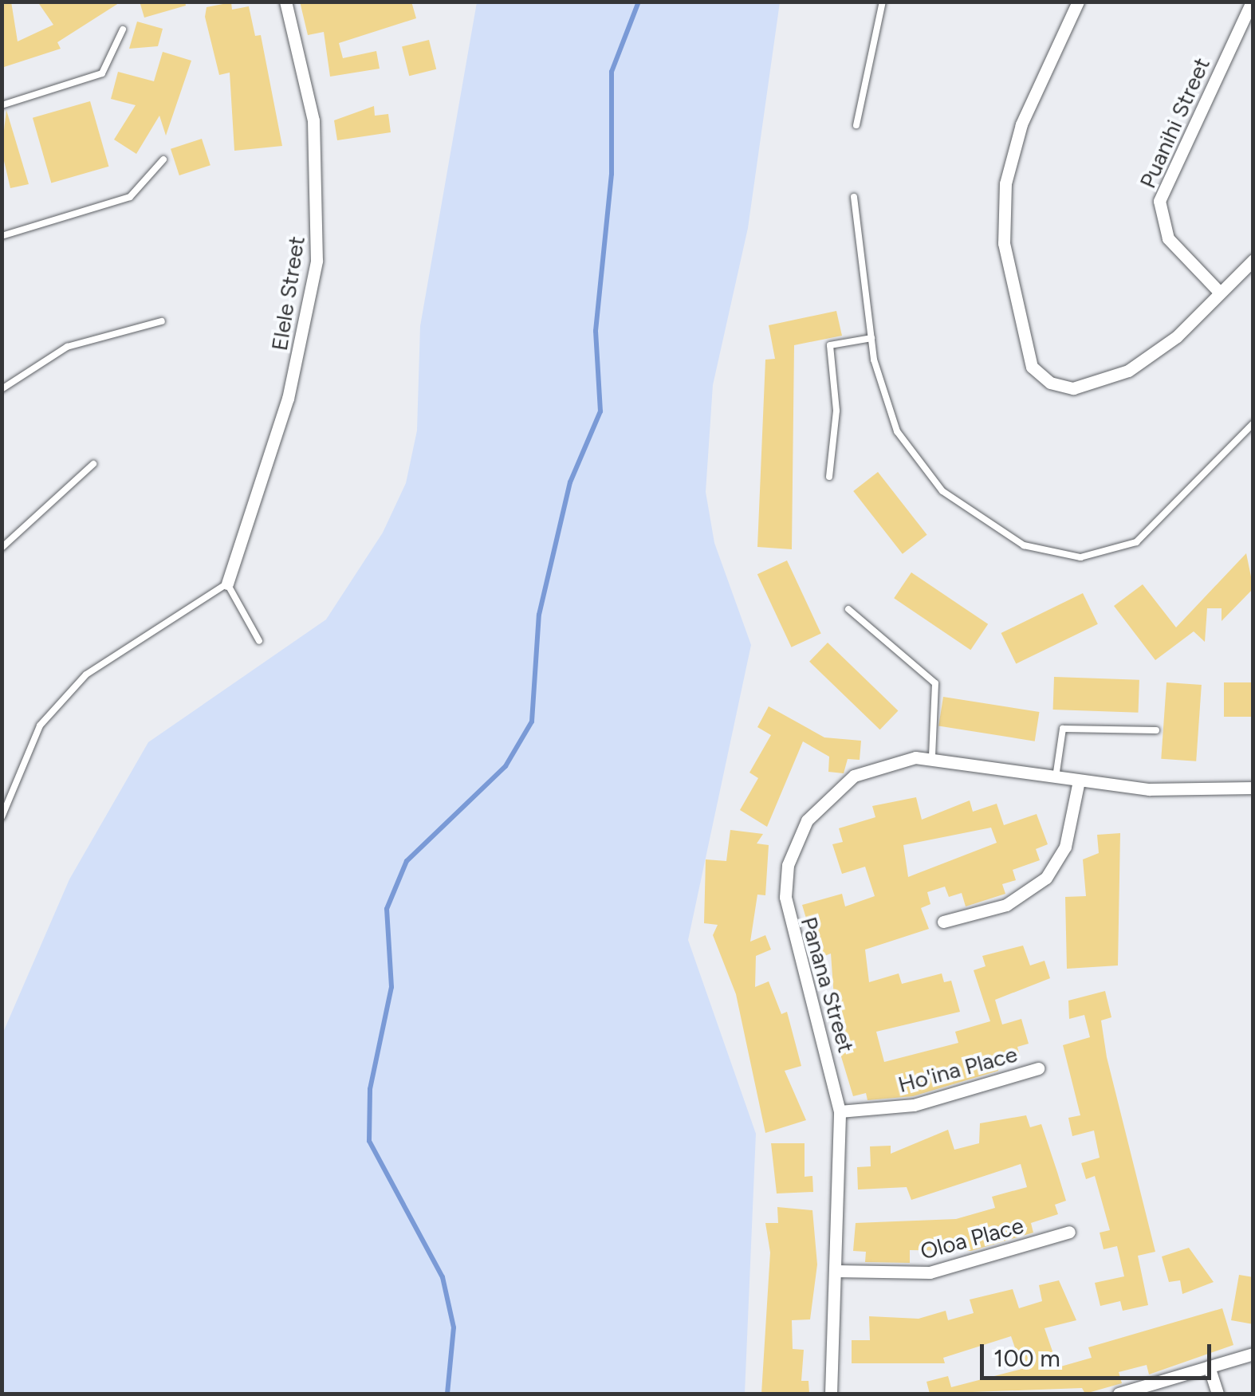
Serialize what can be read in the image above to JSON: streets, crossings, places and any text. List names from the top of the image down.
{
  "streets": {
    "street": [
      "Puanihi Street",
      "Elele Street",
      "Panana Street",
      "Ho'ina Place",
      "Oloa Place"
    ]
  },
  "crossings": [
    ["Panana Street", "Ho'ina Place"],
    ["Panana Street", "Oloa Place"]
  ],
  "scale_bar": "100 m"
}
